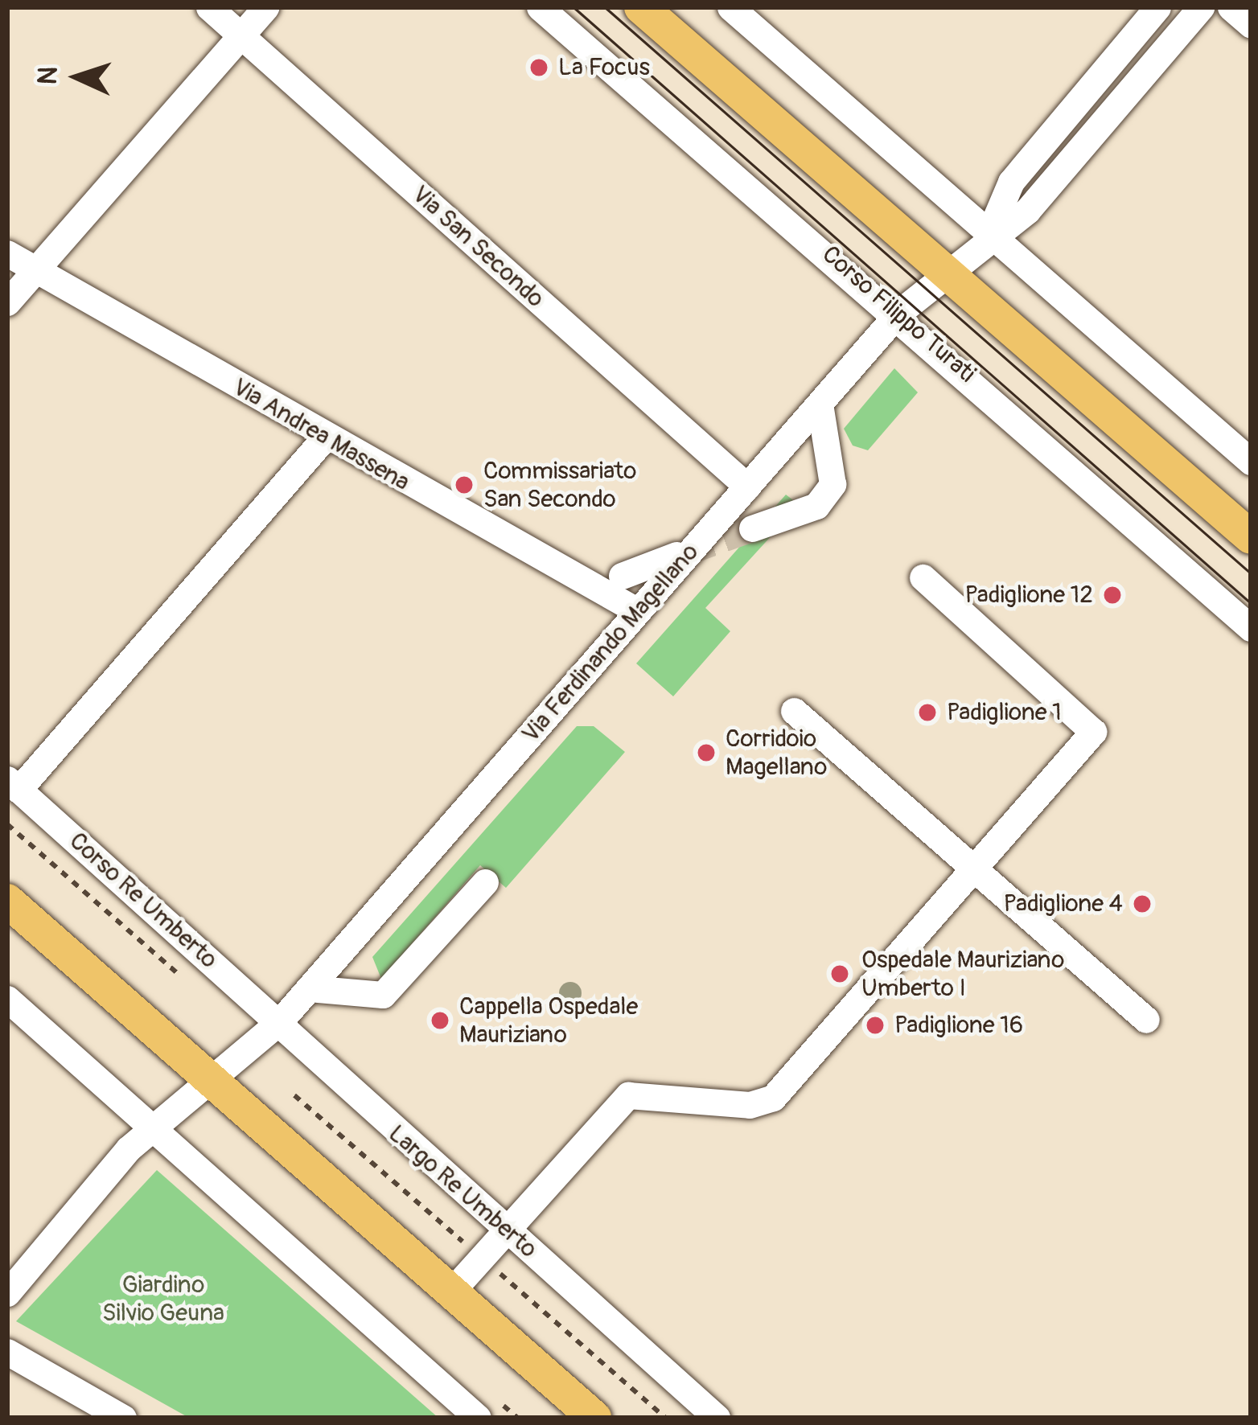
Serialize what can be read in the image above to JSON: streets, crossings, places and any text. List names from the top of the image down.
{
  "streets": {
    "street": [
      "Via San Secondo",
      "Corso Filippo Turati",
      "Via Andrea Massena",
      "Via Ferdinando Magellano",
      "Corso Re Umberto",
      "Largo Re Umberto"
    ]
  },
  "crossings": [
    ["Via San Secondo", "Via Ferdinando Magellano"],
    ["Corso Filippo Turati", "Via Ferdinando Magellano"],
    ["Via Andrea Massena", "Via Ferdinando Magellano"],
    ["Via Ferdinando Magellano", "Corso Re Umberto"],
    ["Via Ferdinando Magellano", "Largo Re Umberto"],
    ["Corso Re Umberto", "Largo Re Umberto"]
  ],
  "parks": ["Giardino Silvio Geuna"],
  "places": [
    "La Focus",
    "Commissariato San Secondo",
    "Padiglione 12",
    "Padiglione 1",
    "Corridoio Magellano",
    "Padiglione 4",
    "Ospedale Mauriziano Umberto I",
    "Cappella Ospedale Mauriziano",
    "Padiglione 16"
  ],
  "north": "left"
}
